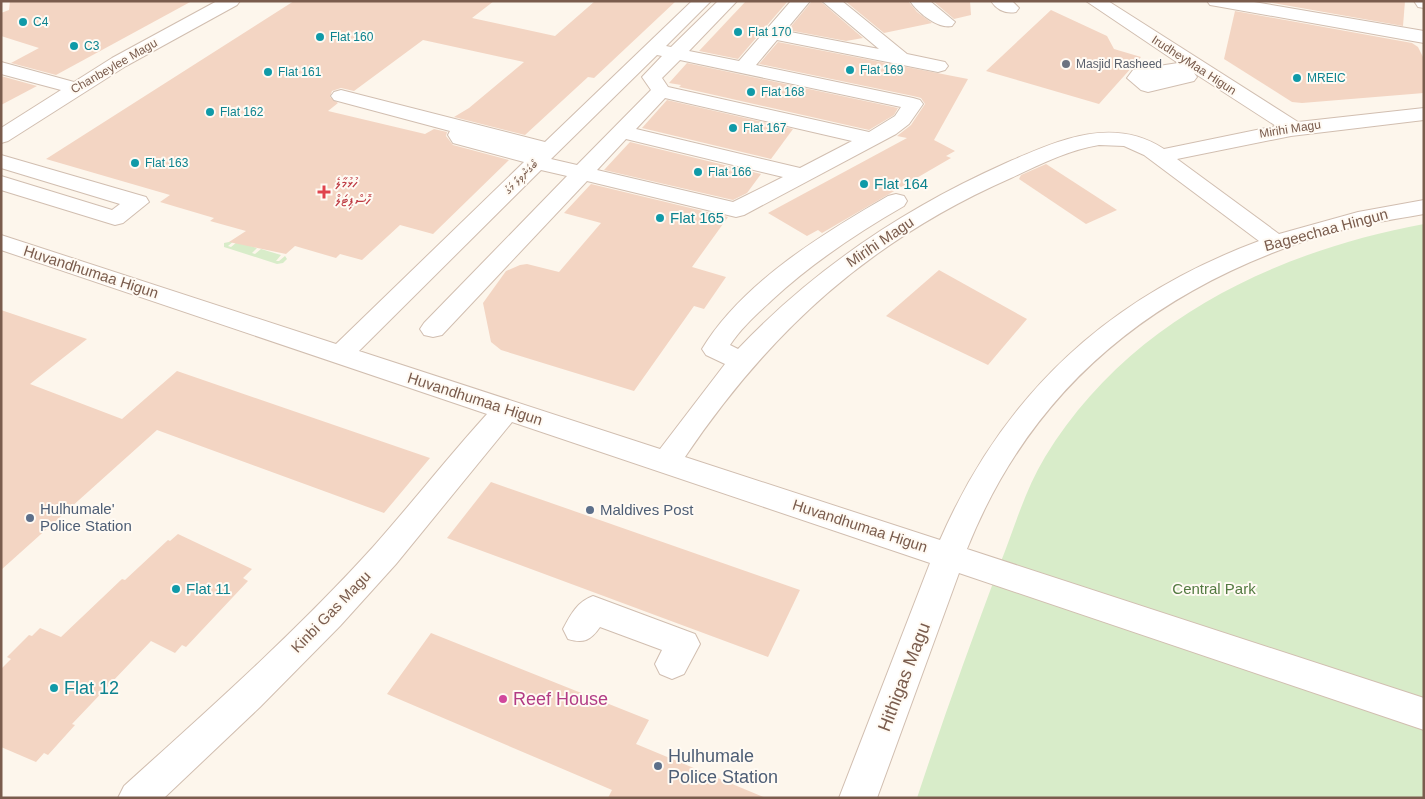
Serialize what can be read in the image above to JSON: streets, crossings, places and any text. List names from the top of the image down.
{
  "streets": {
    "street": [
      "IrudheyMaa Higun",
      "Chanbeylee Magu",
      "Mirihi Magu",
      "ބޯގަންވިލާ މަގު",
      "Bageechaa Hingun",
      "Huvandhumaa Higun",
      "Kinbi Gas Magu",
      "Hithigas Magu"
    ]
  },
  "crossings": [
    ["IrudheyMaa Higun", "Mirihi Magu"],
    ["Mirihi Magu", "Bageechaa Hingun"],
    ["Mirihi Magu", "Huvandhumaa Higun"],
    ["ބޯގަންވިލާ މަގު", "Huvandhumaa Higun"],
    ["Bageechaa Hingun", "Huvandhumaa Higun"],
    ["Bageechaa Hingun", "Hithigas Magu"],
    ["Huvandhumaa Higun", "Kinbi Gas Magu"],
    ["Huvandhumaa Higun", "Hithigas Magu"]
  ],
  "parks": ["Central Park"],
  "places": {
    "other": [
      "C4",
      "Flat 170",
      "Flat 160",
      "C3",
      "Masjid Rasheed",
      "Flat 169",
      "Flat 161",
      "MREIC",
      "Flat 168",
      "Flat 162",
      "Flat 167",
      "Flat 163",
      "Flat 166",
      "Flat 164",
      "Flat 165",
      "Maldives Post",
      "Hulhumale' Police Station",
      "Flat 11",
      "Flat 12",
      "Reef House",
      "Hulhumale Police Station"
    ],
    "health": ["ހުޅުމާލެ ހޮސްޕިޓަލް"]
  }
}
